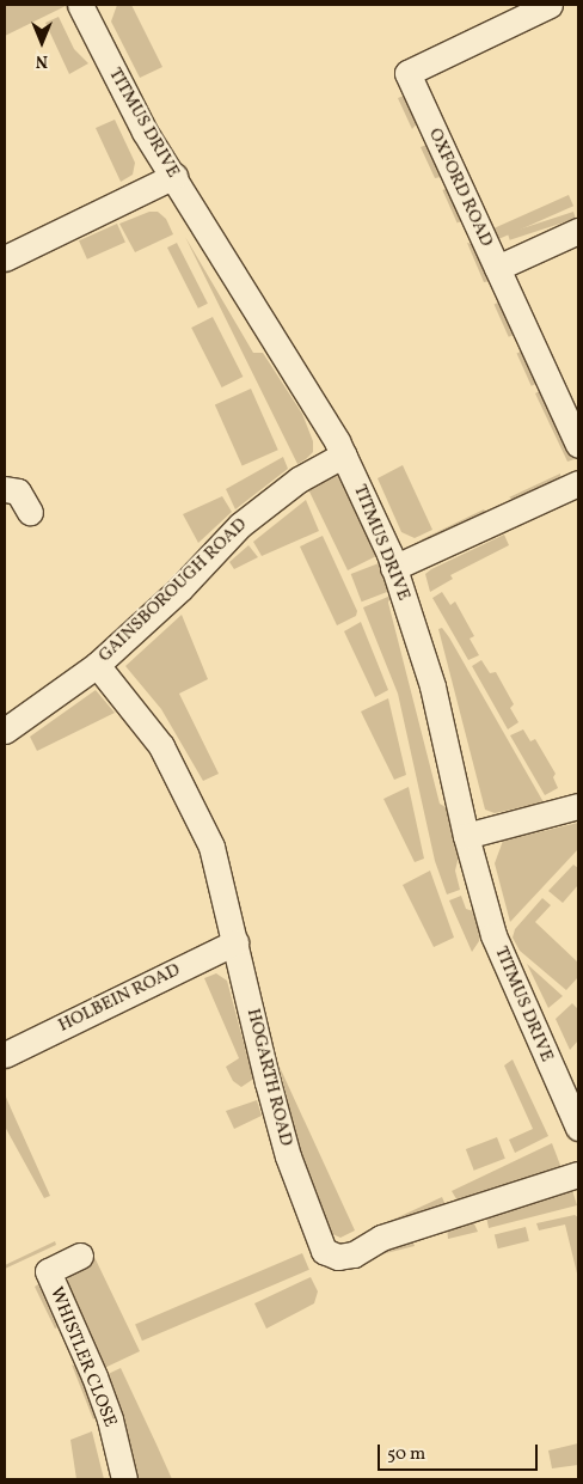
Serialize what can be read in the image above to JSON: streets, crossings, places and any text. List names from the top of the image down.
{
  "streets": {
    "street": [
      "TITMUS DRIVE",
      "OXFORD ROAD",
      "GAINSBOROUGH ROAD",
      "HOLBEIN ROAD",
      "HOGARTH ROAD",
      "WHISTLER CLOSE"
    ]
  },
  "crossings": [
    ["TITMUS DRIVE", "GAINSBOROUGH ROAD"],
    ["GAINSBOROUGH ROAD", "HOGARTH ROAD"],
    ["HOLBEIN ROAD", "HOGARTH ROAD"]
  ],
  "scale_bar": "50 m",
  "north": "bottom"
}
